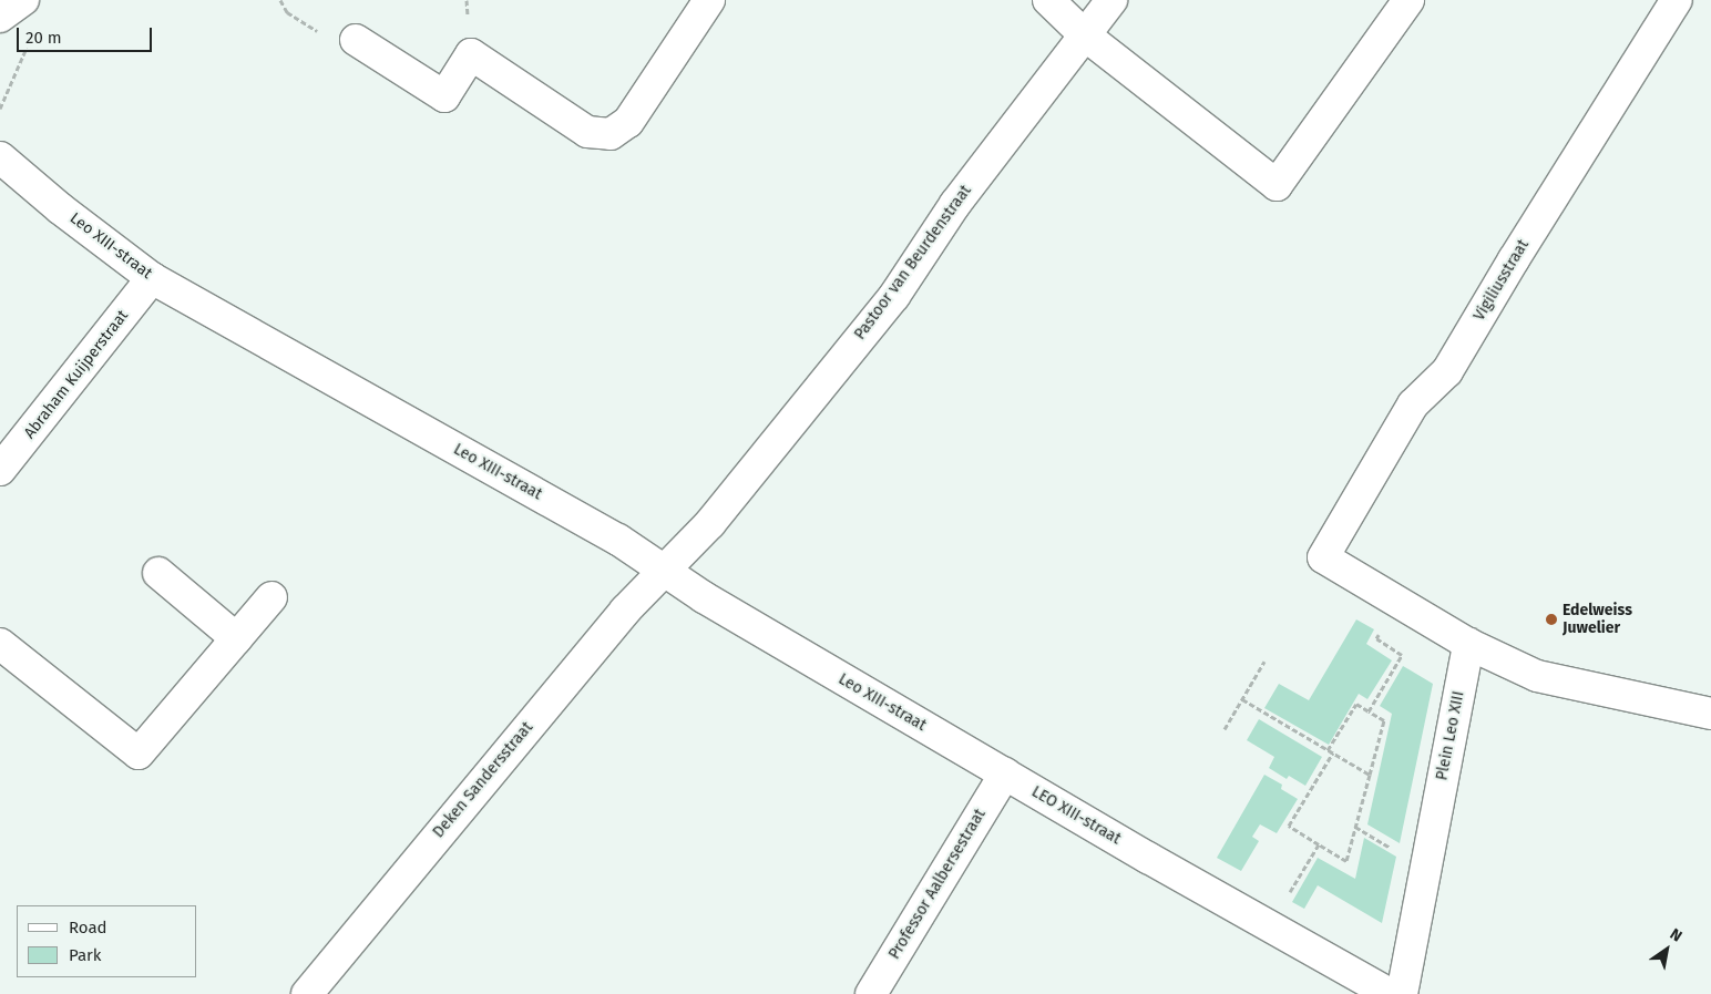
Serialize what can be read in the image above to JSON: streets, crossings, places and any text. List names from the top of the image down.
{
  "streets": {
    "street": [
      "Leo XIII-straat",
      "Pastoor van Beurdenstraat",
      "Vigiliusstraat",
      "Abraham Kuijperstraat",
      "Plein Leo XIII",
      "Deken Sandersstraat",
      "LEO XIII-straat",
      "Professor Aalbersestraat"
    ]
  },
  "crossings": [
    ["Leo XIII-straat", "Pastoor van Beurdenstraat"],
    ["Leo XIII-straat", "Abraham Kuijperstraat"],
    ["Leo XIII-straat", "Deken Sandersstraat"],
    ["Leo XIII-straat", "LEO XIII-straat"],
    ["Leo XIII-straat", "Professor Aalbersestraat"],
    ["Pastoor van Beurdenstraat", "Deken Sandersstraat"],
    ["LEO XIII-straat", "Professor Aalbersestraat"]
  ],
  "places": ["Edelweiss Juwelier"],
  "legend": ["Road", "Park"],
  "scale_bar": "20 m",
  "north": "top right"
}
